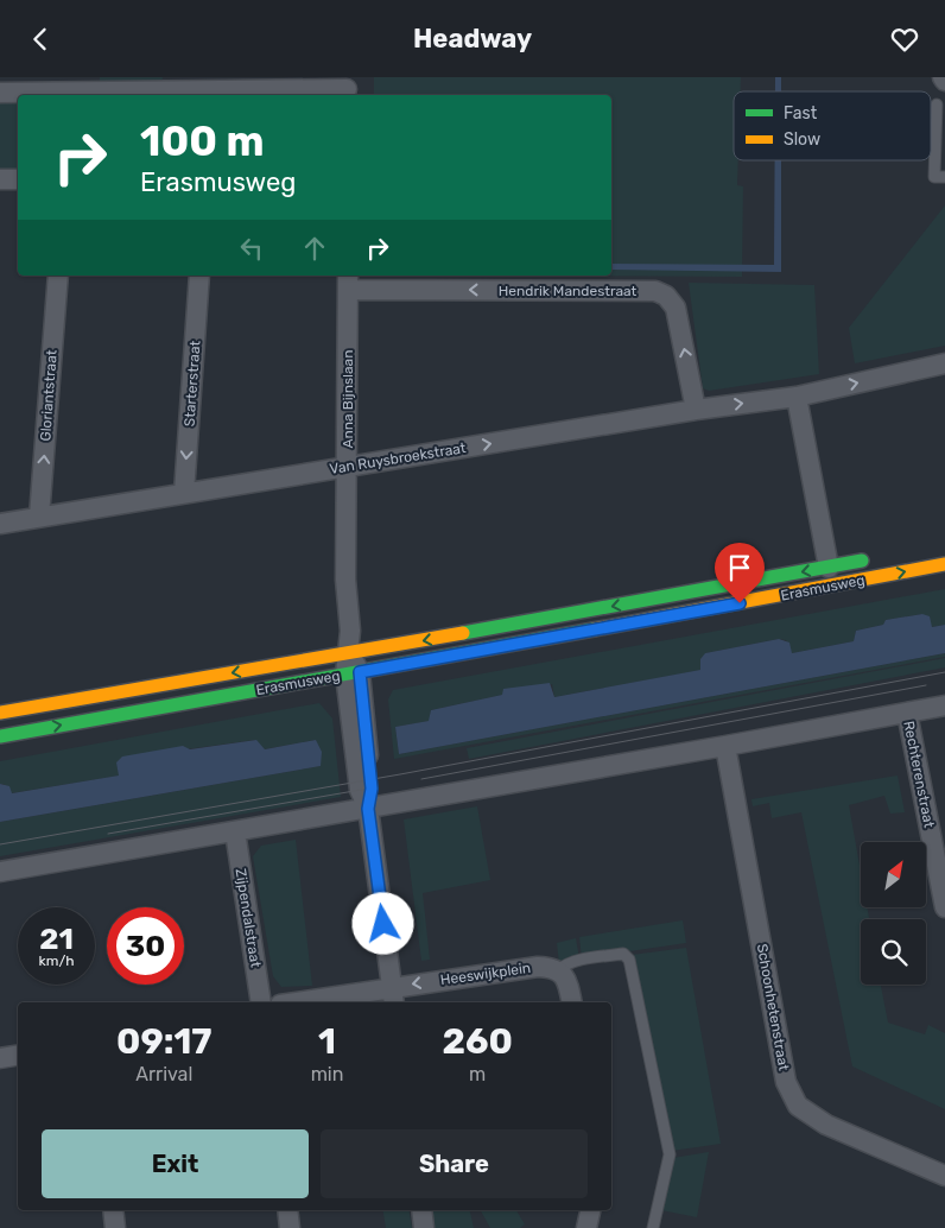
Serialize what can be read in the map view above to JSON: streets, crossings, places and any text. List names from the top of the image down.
{
  "streets": {
    "main road": ["Erasmusweg"],
    "street": [
      "Hendrik Mandestraat",
      "Starterstraat",
      "Gloriantstraat",
      "Anna Bijnslaan",
      "Van Ruysbroekstraat",
      "Rechterenstraat",
      "Zijpendalstraat",
      "Heeswijkplein",
      "Schoonhetenstraat"
    ]
  },
  "crossings": [
    ["Hendrik Mandestraat", "Anna Bijnslaan"],
    ["Hendrik Mandestraat", "Van Ruysbroekstraat"],
    ["Starterstraat", "Van Ruysbroekstraat"],
    ["Gloriantstraat", "Van Ruysbroekstraat"],
    ["Anna Bijnslaan", "Van Ruysbroekstraat"],
    ["Anna Bijnslaan", "Erasmusweg"],
    ["Anna Bijnslaan", "Heeswijkplein"]
  ],
  "one_way": [
    "Hendrik Mandestraat",
    "Starterstraat",
    "Gloriantstraat",
    "Van Ruysbroekstraat",
    "Heeswijkplein"
  ],
  "legend": ["Fast", "Slow"],
  "north": "top right",
  "page": {
    "header": "Headway",
    "turn": ["100 m", "Erasmusweg"],
    "speed": "21 km/h",
    "limit": "30",
    "eta": [
      "09:17",
      "Arrival",
      "1",
      "min",
      "260",
      "m"
    ],
    "buttons": ["Exit", "Share"]
  }
}
